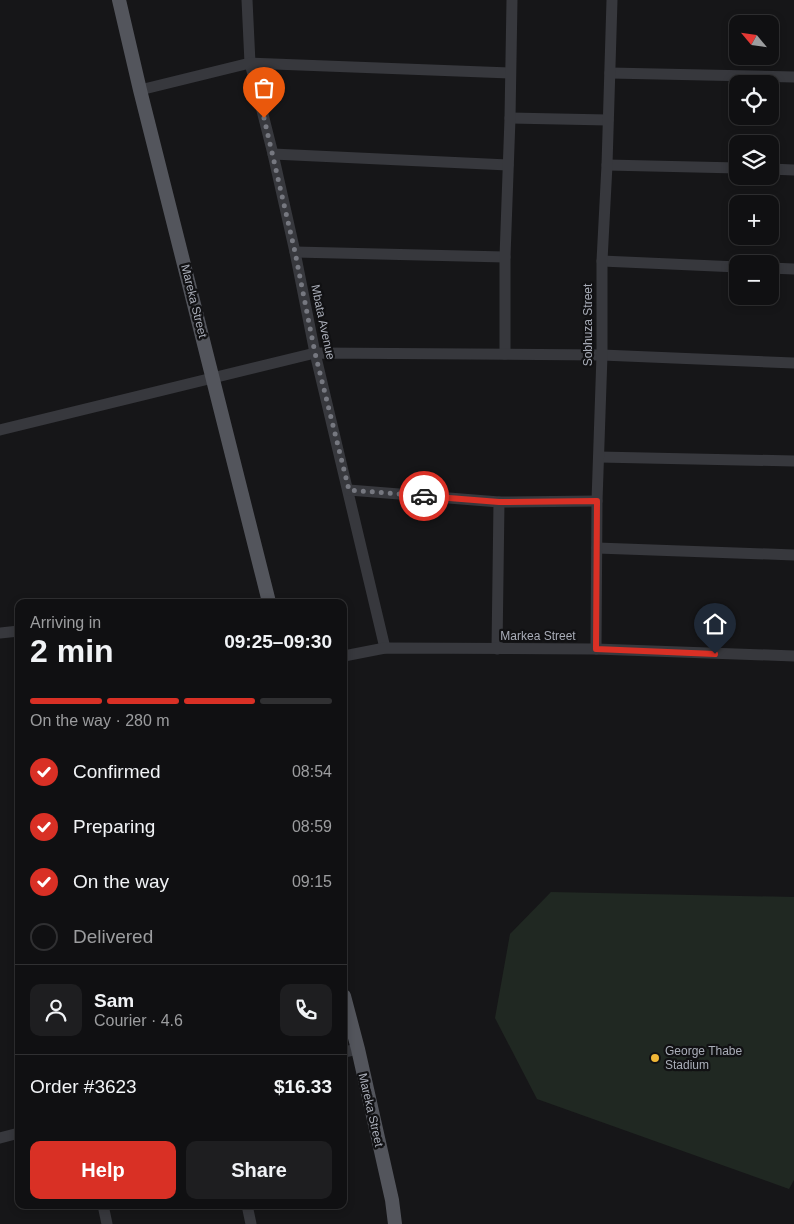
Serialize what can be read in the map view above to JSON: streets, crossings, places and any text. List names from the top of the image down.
{
  "streets": {
    "main road": ["Mareka Street"],
    "street": ["Mbata Avenue", "Sobhuza Street", "Markea Street"]
  },
  "crossings": [
    ["Mbata Avenue", "Markea Street"],
    ["Sobhuza Street", "Markea Street"]
  ],
  "places": ["George Thabe Stadium"],
  "north": "top left",
  "page": {
    "map_buttons": ["+", "−"],
    "heading": ["2 min", "Arriving in", "09:25–09:30"],
    "panel": [
      "Sam",
      "Courier · 4.6",
      "Order #3623",
      "$16.33"
    ],
    "bar": "On the way · 280 m",
    "list": [
      ["Confirmed", "08:54"],
      ["Preparing", "08:59"],
      ["On the way", "09:15"],
      "Delivered"
    ],
    "buttons": ["Help", "Share"]
  }
}
